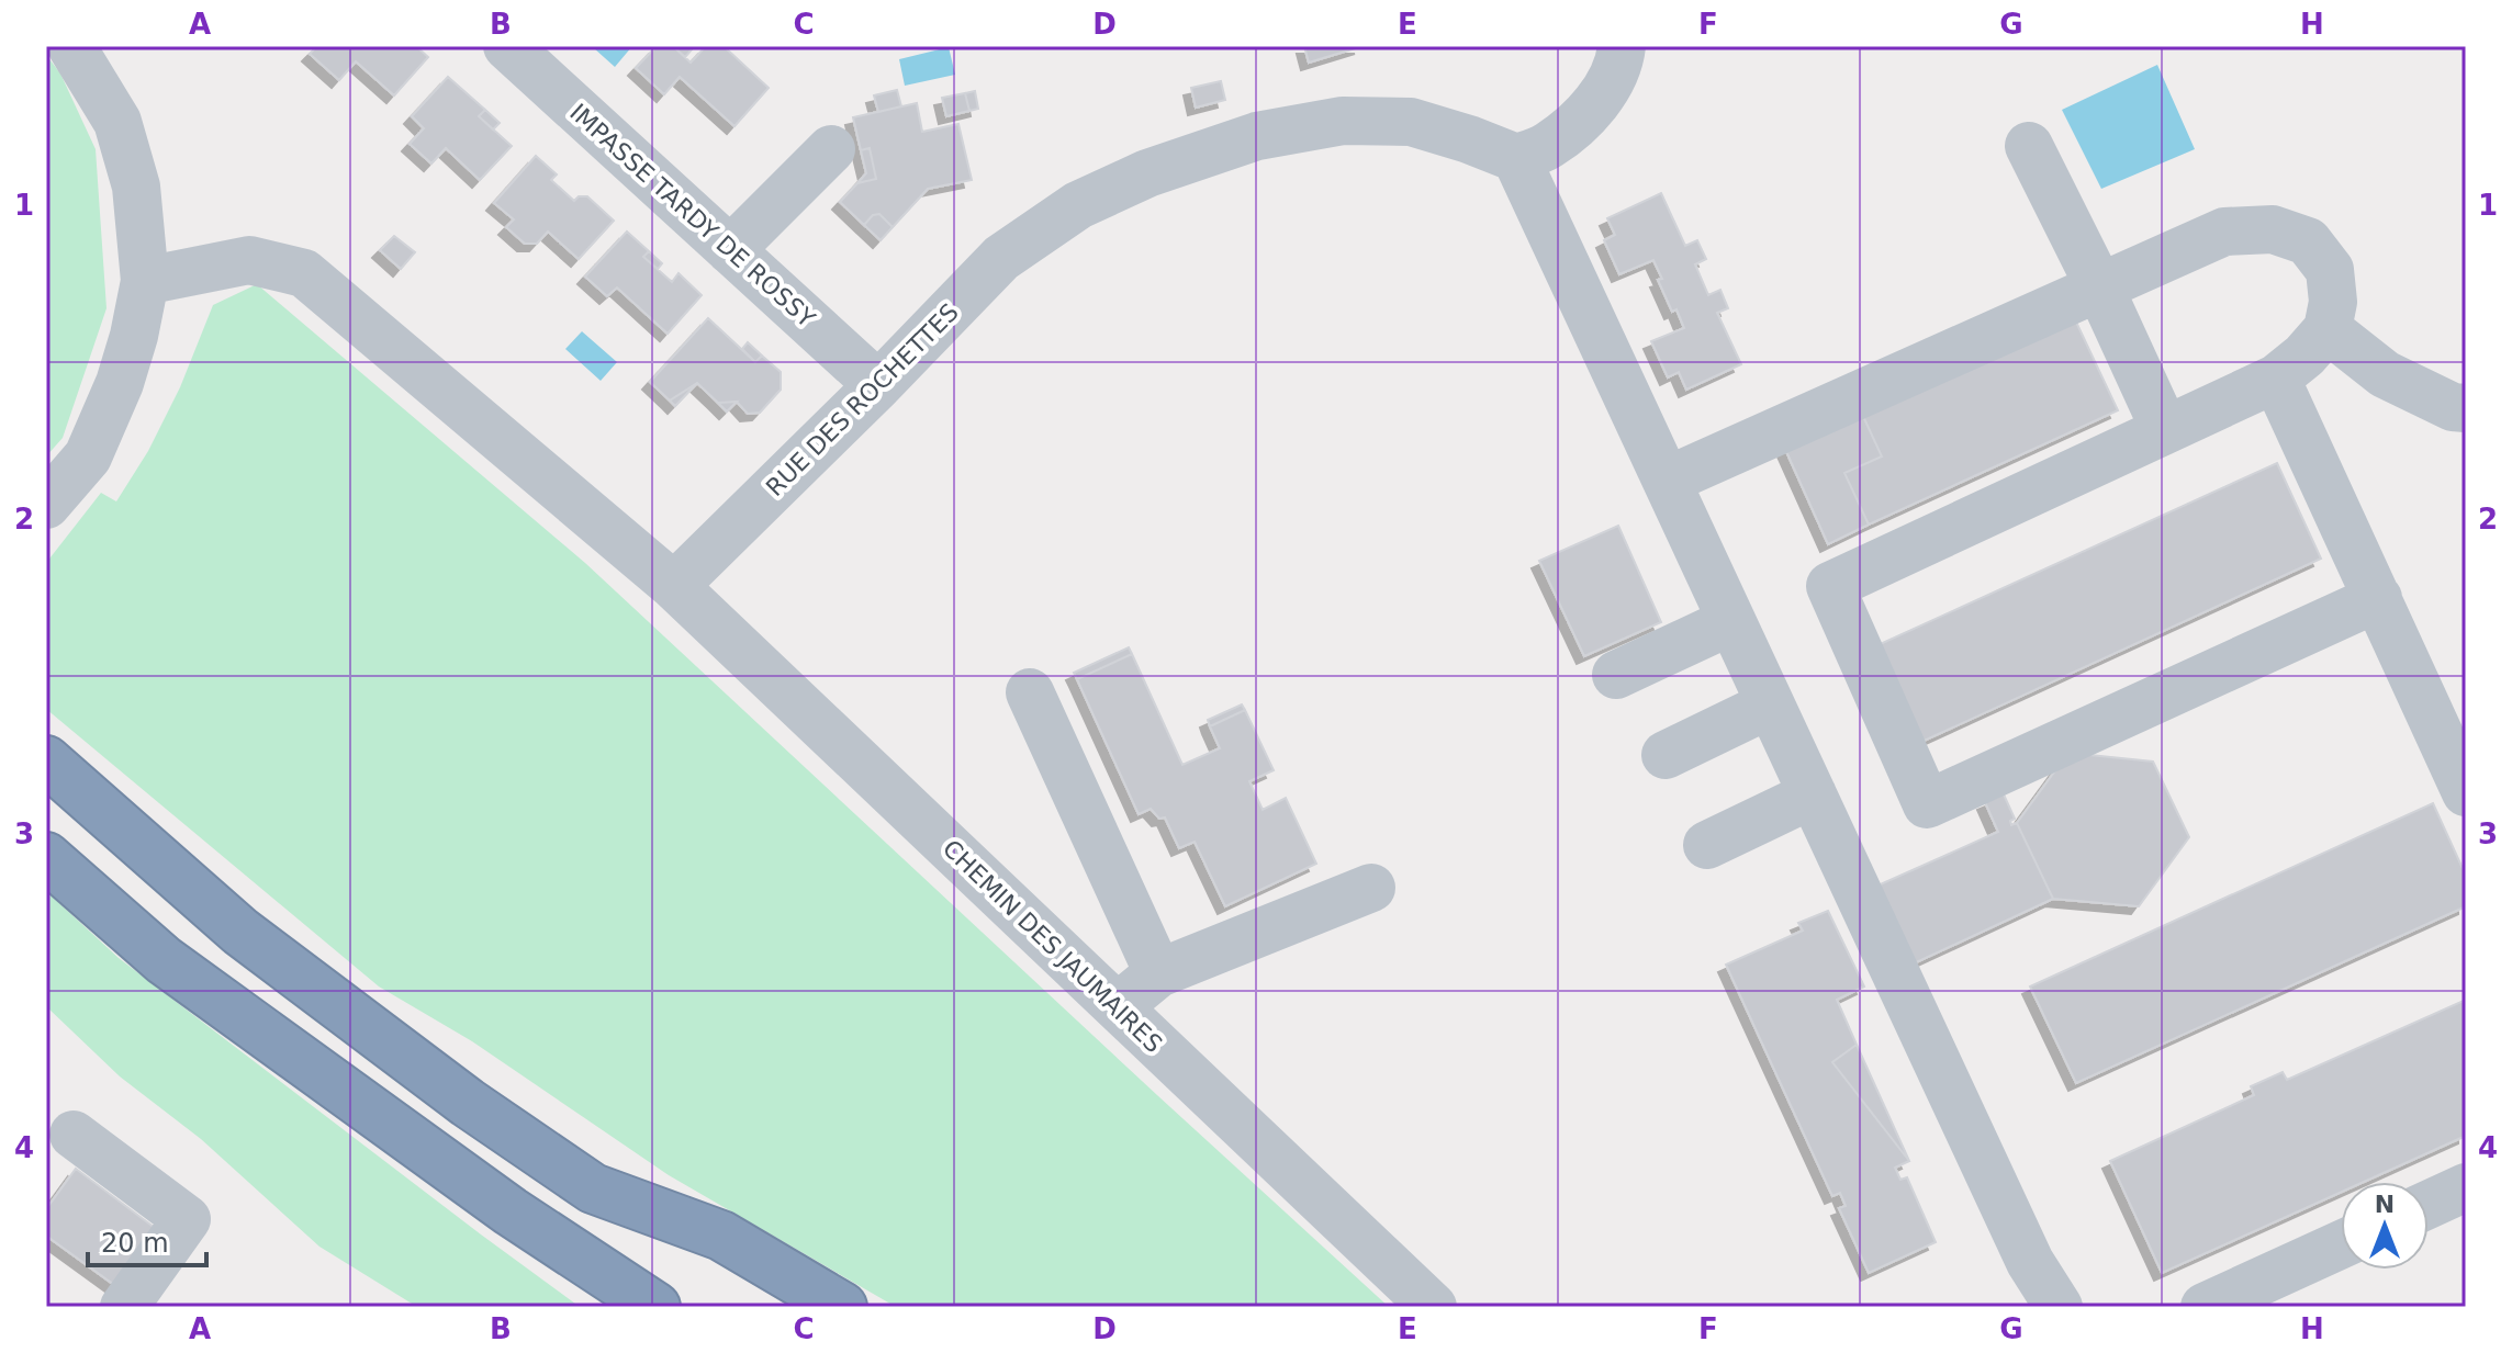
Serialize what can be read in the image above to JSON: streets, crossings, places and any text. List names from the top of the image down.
{
  "streets": {
    "street": ["IMPASSE TARDY DE ROSSY", "RUE DES ROCHETTES", "CHEMIN DES JAUMAIRES"]
  },
  "crossings": [
    ["IMPASSE TARDY DE ROSSY", "RUE DES ROCHETTES"],
    ["RUE DES ROCHETTES", "CHEMIN DES JAUMAIRES"]
  ],
  "scale_bar": "20 m",
  "north": "top",
  "grid": {
    "columns": [
      "A",
      "B",
      "C",
      "D",
      "E",
      "F",
      "G",
      "H"
    ],
    "rows": [
      "1",
      "2",
      "3",
      "4"
    ]
  }
}
